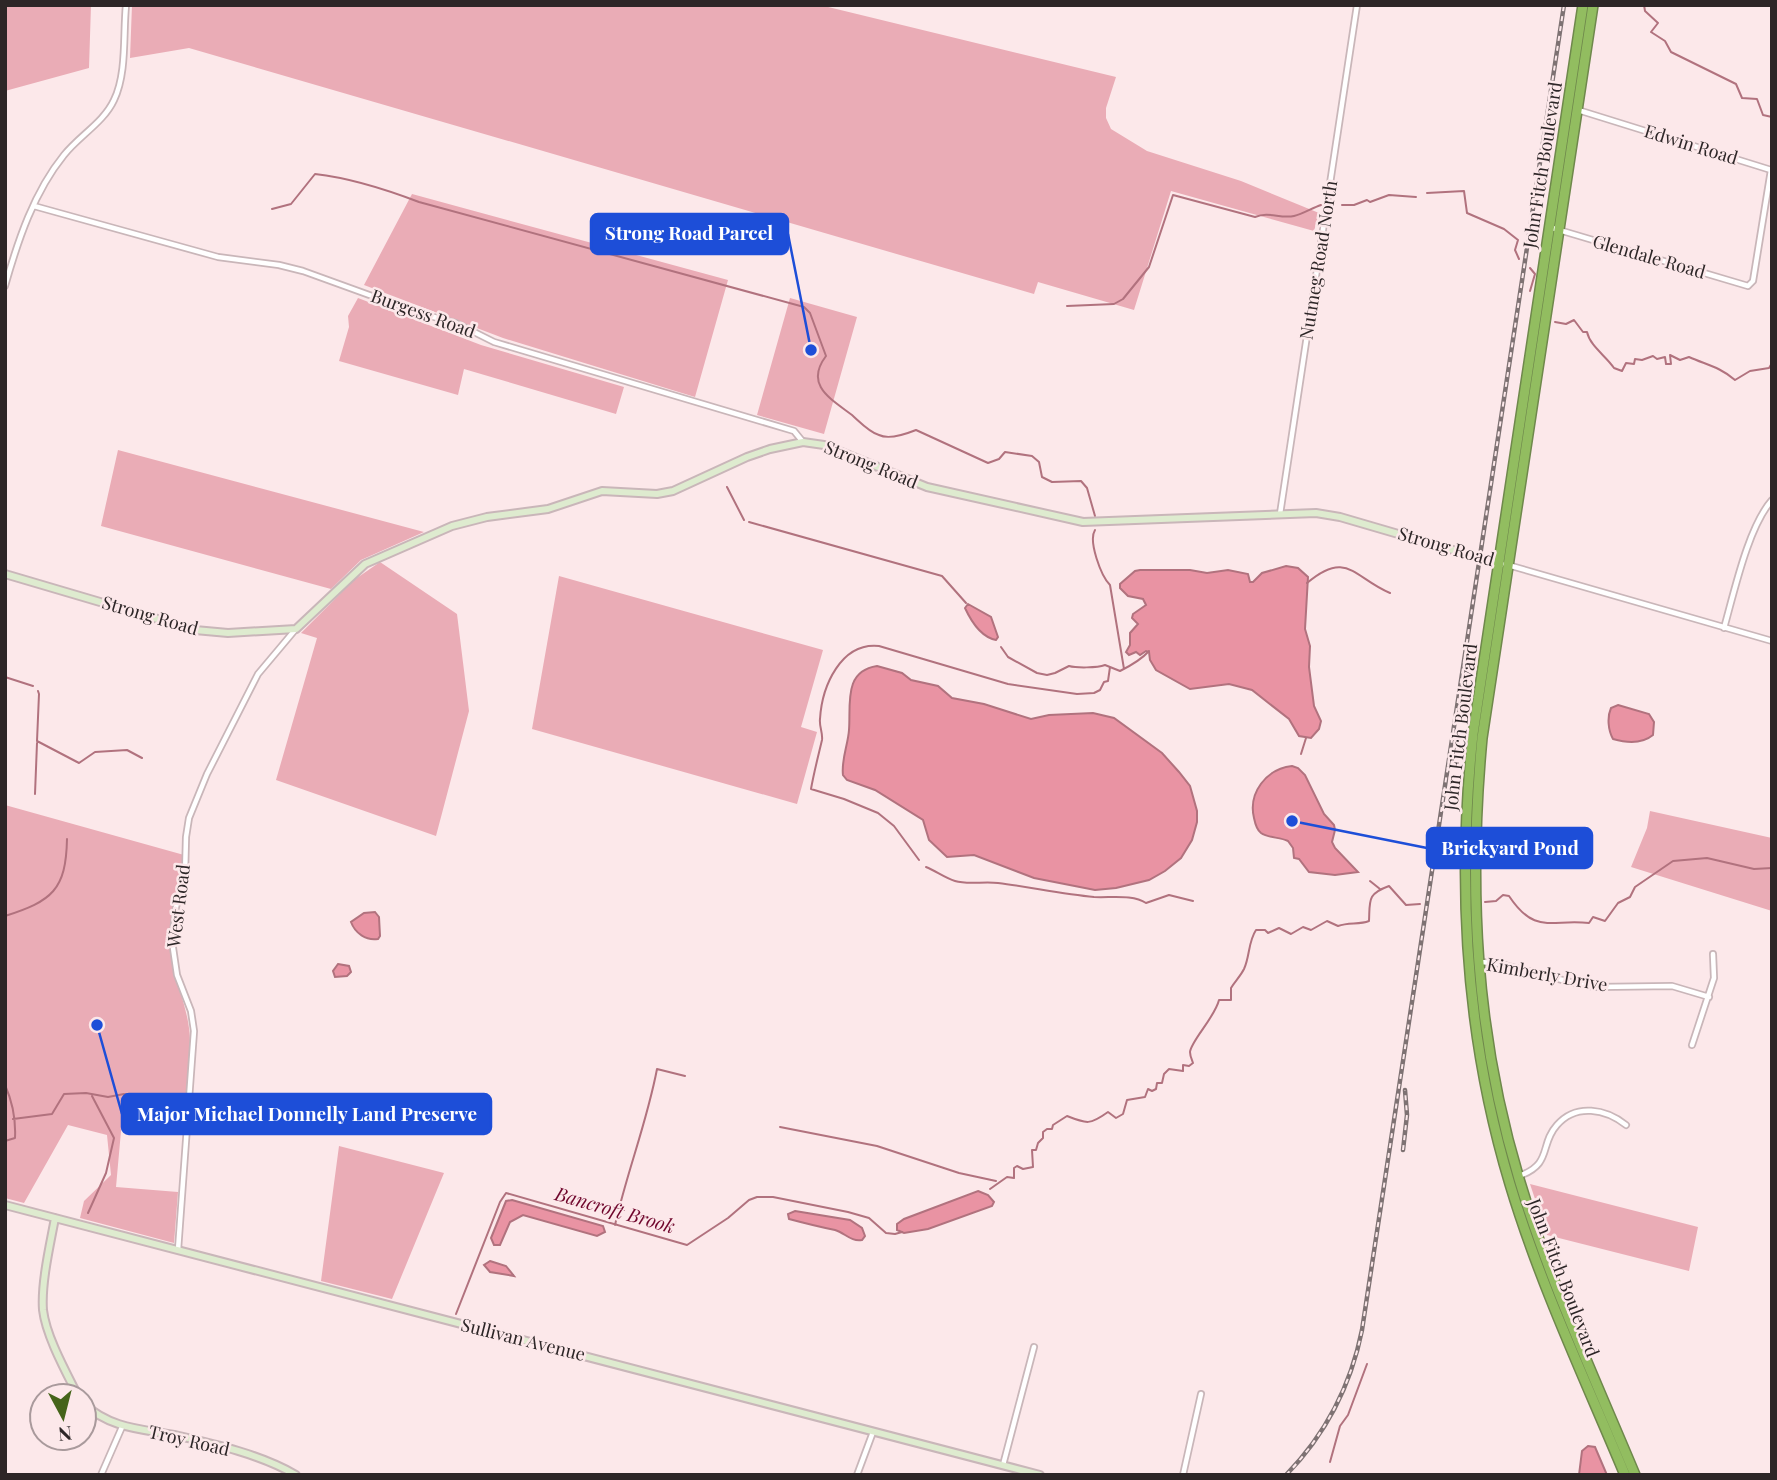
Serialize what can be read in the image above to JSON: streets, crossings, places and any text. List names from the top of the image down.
{
  "streets": {
    "highway": ["John Fitch Boulevard"],
    "street": [
      "Edwin Road",
      "Glendale Road",
      "Nutmeg Road North",
      "Burgess Road",
      "Strong Road",
      "West Road",
      "Kimberly Drive",
      "Sullivan Avenue",
      "Troy Road"
    ]
  },
  "crossings": [
    ["Edwin Road", "John Fitch Boulevard"],
    ["Edwin Road", "Glendale Road"],
    ["John Fitch Boulevard", "Glendale Road"],
    ["John Fitch Boulevard", "Strong Road"],
    ["John Fitch Boulevard", "Kimberly Drive"],
    ["Nutmeg Road North", "Strong Road"],
    ["Burgess Road", "Strong Road"],
    ["Strong Road", "West Road"],
    ["West Road", "Sullivan Avenue"]
  ],
  "water": ["Bancroft Brook"],
  "places": ["Strong Road Parcel", "Brickyard Pond", "Major Michael Donnelly Land Preserve"],
  "north": "bottom"
}
